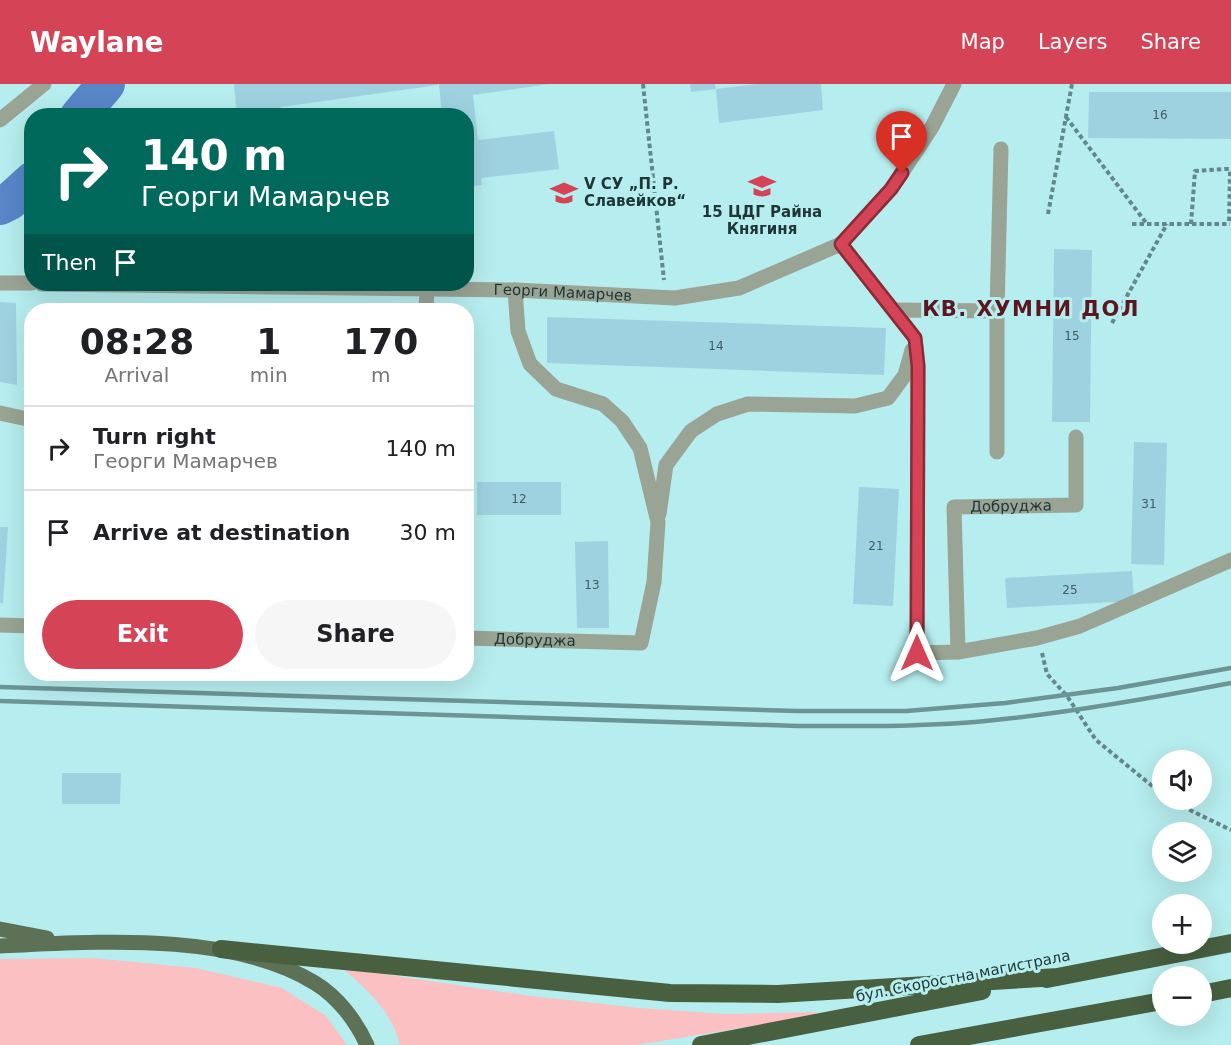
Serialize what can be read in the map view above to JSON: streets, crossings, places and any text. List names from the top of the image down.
{
  "streets": {
    "highway": ["бул. Скоростна магистрала"],
    "street": ["Георги Мамарчев", "Добруджа"]
  },
  "districts": ["КВ. ХУМНИ ДОЛ"],
  "places": {
    "school or university": ["15 ЦДГ Райна Княгиня", "V СУ „П. Р. Славейков“"]
  },
  "house_numbers": [
    "16",
    "15",
    "14",
    "12",
    "31",
    "21",
    "13",
    "25"
  ],
  "page": {
    "header": "Waylane",
    "nav": ["Map", "Layers", "Share"],
    "turn": ["140 m", "Георги Мамарчев"],
    "then": "Then",
    "eta": [
      "08:28",
      "Arrival",
      "1",
      "min",
      "170",
      "m"
    ],
    "list": [
      {
        "name": "Turn right",
        "note": "Георги Мамарчев",
        "value": "140 m"
      },
      {
        "name": "Arrive at destination",
        "value": "30 m"
      }
    ],
    "buttons": ["Exit", "Share"],
    "map_buttons": ["+", "−"]
  }
}
